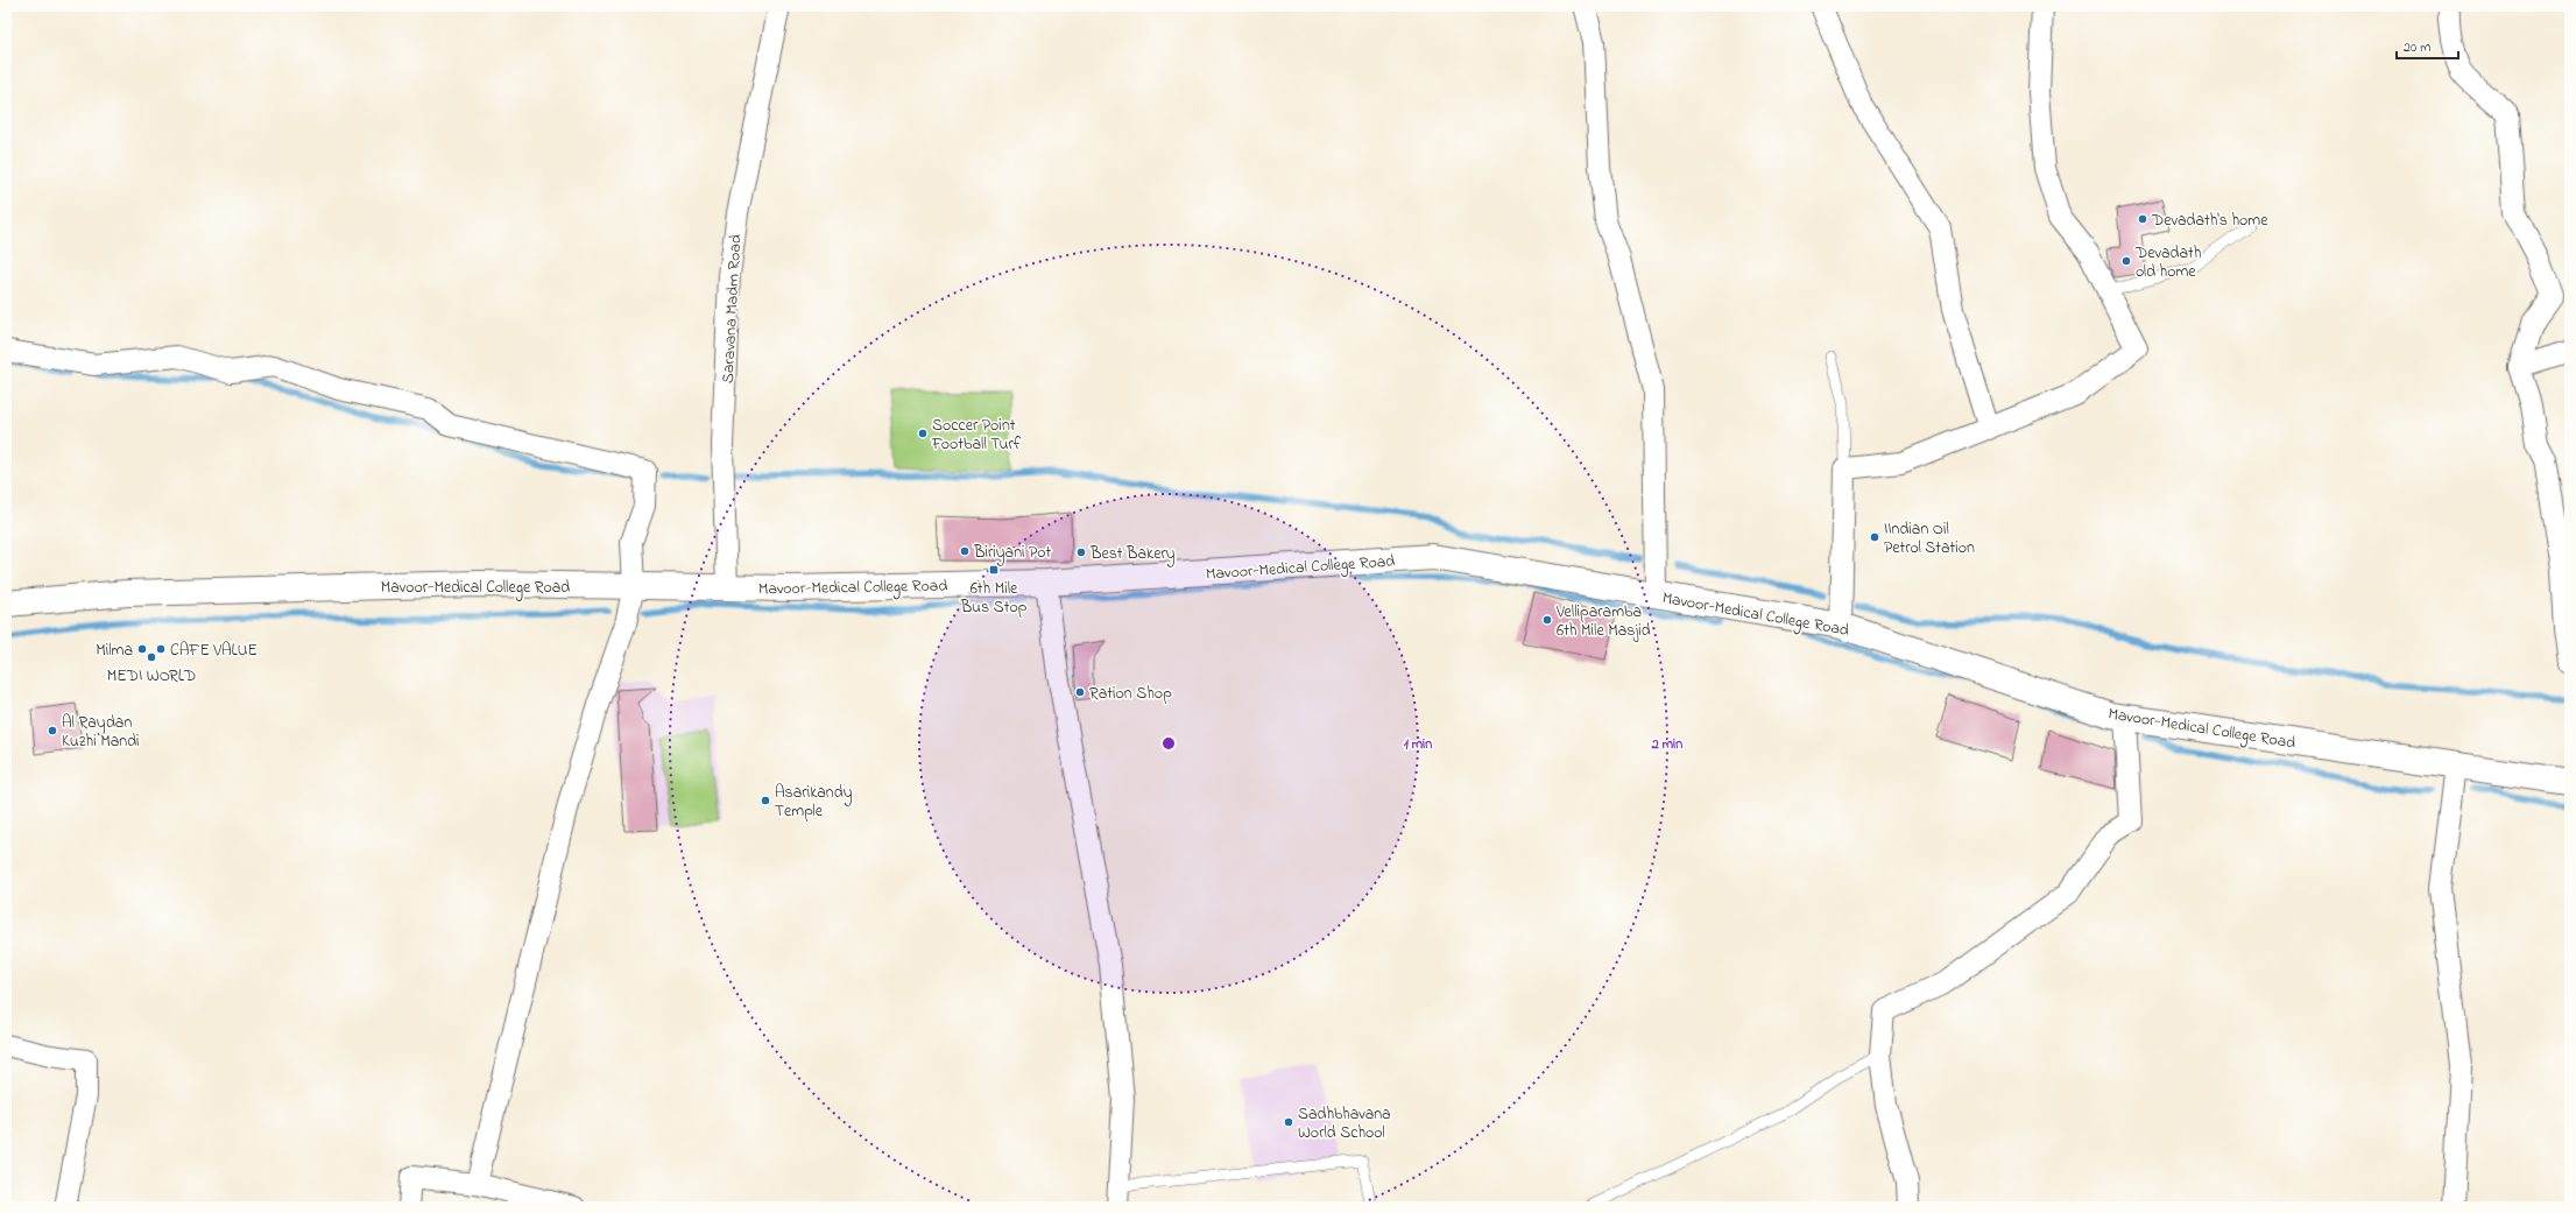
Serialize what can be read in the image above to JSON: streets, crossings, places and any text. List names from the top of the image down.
{
  "streets": {
    "main road": ["Mavoor-Medical College Road"],
    "street": ["Saravana Madm Road"]
  },
  "crossings": [
    ["Saravana Madm Road", "Mavoor-Medical College Road"]
  ],
  "places": {
    "other": [
      "Devadath's home",
      "Devadath old home",
      "Soccer Point Football Turf",
      "IIndian Oil Petrol Station",
      "Biriyani Pot",
      "Best Bakery",
      "Velliparamba 6th Mile Masjid",
      "Milma",
      "CAFE VALUE",
      "MEDI WORLD",
      "Ration Shop",
      "Al Raydan Kuzhi Mandi",
      "Asarikandy Temple",
      "Sadhbhavana World School"
    ],
    "transit": ["6th Mile Bus Stop"]
  },
  "scale_bar": "20 m",
  "rings": ["1 min", "2 min"]
}
